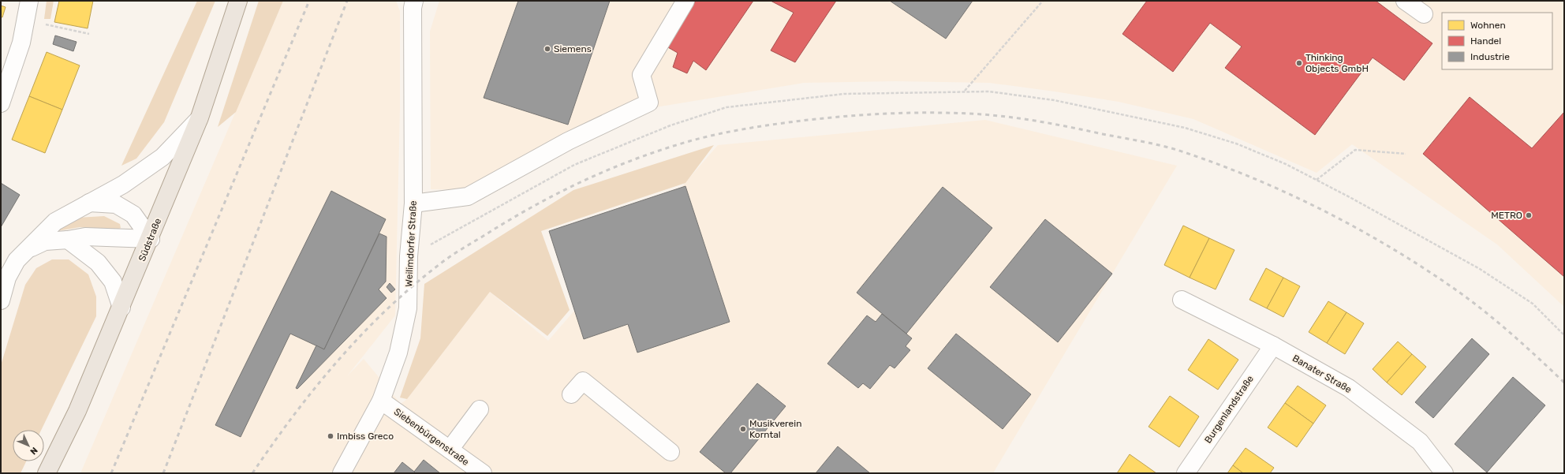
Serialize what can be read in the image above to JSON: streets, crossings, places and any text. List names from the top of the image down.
{
  "streets": {
    "main road": ["Südstraße"],
    "street": [
      "Weilimdorfer Straße",
      "Banater Straße",
      "Burgenlandstraße",
      "Siebenbürgenstraße"
    ]
  },
  "crossings": [
    ["Weilimdorfer Straße", "Siebenbürgenstraße"],
    ["Banater Straße", "Burgenlandstraße"]
  ],
  "places": [
    "Siemens",
    "Thinking Objects GmbH",
    "METRO",
    "Musikverein Korntal",
    "Imbiss Greco"
  ],
  "legend": ["Wohnen", "Handel", "Industrie"],
  "north": "bottom right"
}
